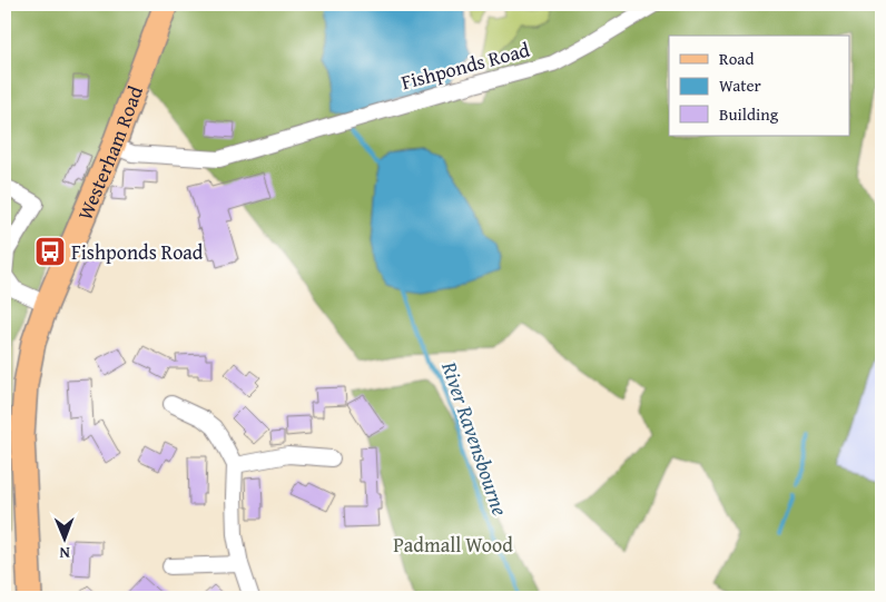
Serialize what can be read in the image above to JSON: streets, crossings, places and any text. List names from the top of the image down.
{
  "streets": {
    "main road": ["Westerham Road"],
    "street": ["Fishponds Road"]
  },
  "crossings": [
    ["Fishponds Road", "Westerham Road"]
  ],
  "water": ["River Ravensbourne"],
  "parks": ["Padmall Wood"],
  "places": {
    "bus stop": ["Fishponds Road"]
  },
  "legend": ["Road", "Water", "Building"],
  "north": "bottom"
}
